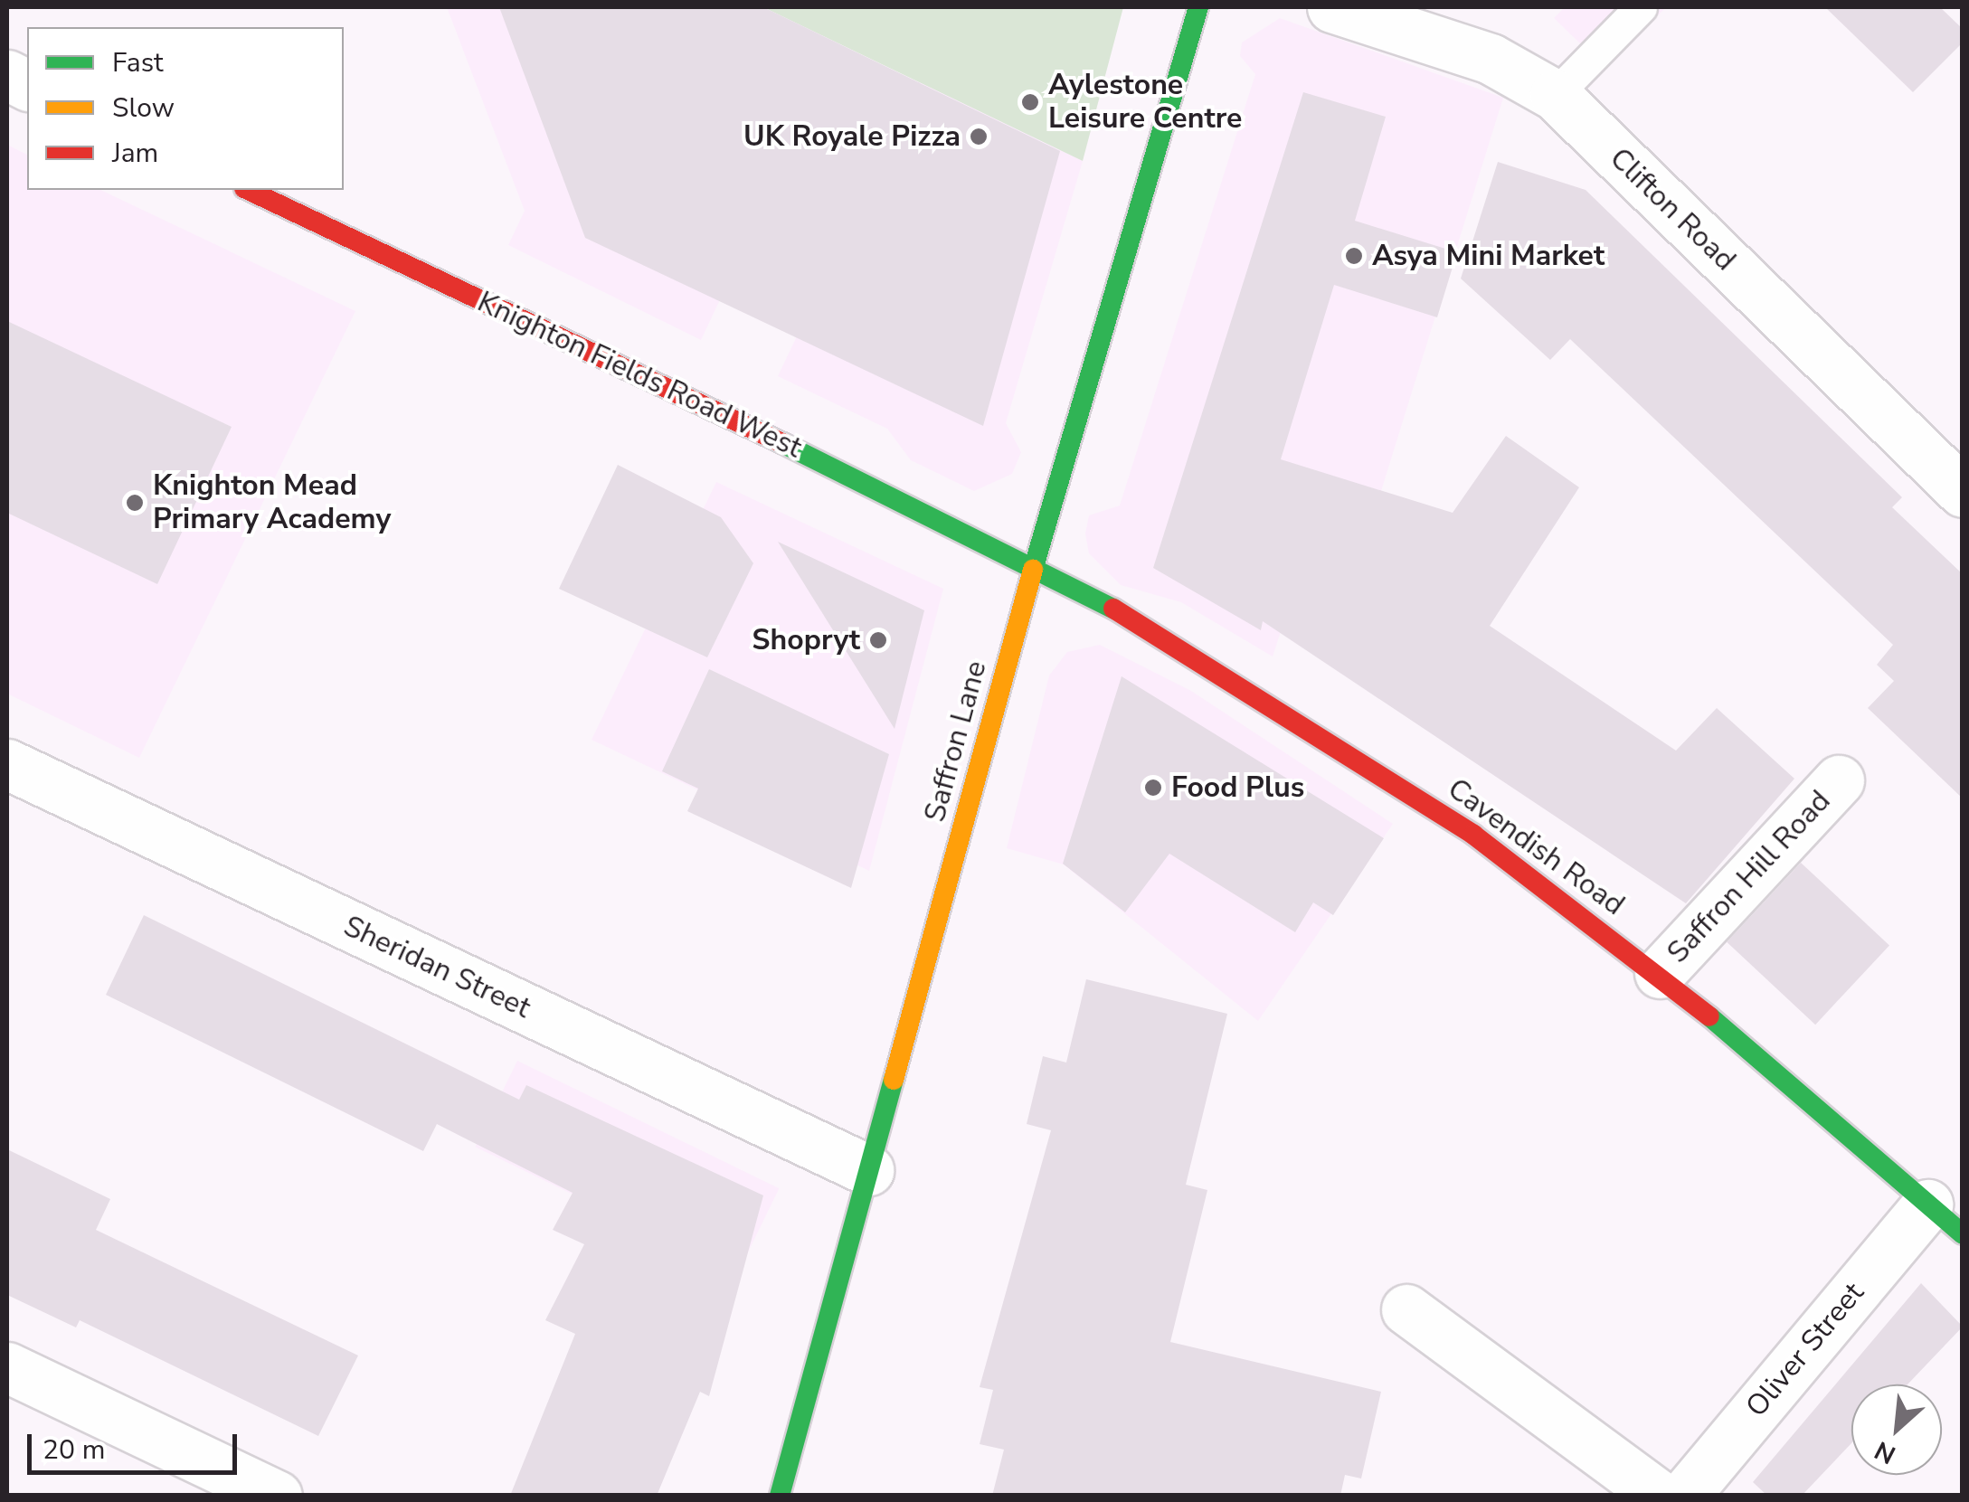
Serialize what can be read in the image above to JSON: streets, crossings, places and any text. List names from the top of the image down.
{
  "streets": {
    "street": [
      "Clifton Road",
      "Knighton Fields Road West",
      "Saffron Lane",
      "Cavendish Road",
      "Saffron Hill Road",
      "Sheridan Street",
      "Oliver Street"
    ]
  },
  "crossings": [
    ["Knighton Fields Road West", "Saffron Lane"],
    ["Knighton Fields Road West", "Cavendish Road"],
    ["Saffron Lane", "Cavendish Road"],
    ["Saffron Lane", "Sheridan Street"],
    ["Cavendish Road", "Saffron Hill Road"],
    ["Cavendish Road", "Oliver Street"]
  ],
  "places": [
    "Aylestone Leisure Centre",
    "UK Royale Pizza",
    "Asya Mini Market",
    "Knighton Mead Primary Academy",
    "Shopryt",
    "Food Plus"
  ],
  "legend": ["Fast", "Slow", "Jam"],
  "scale_bar": "20 m",
  "north": "bottom left"
}
